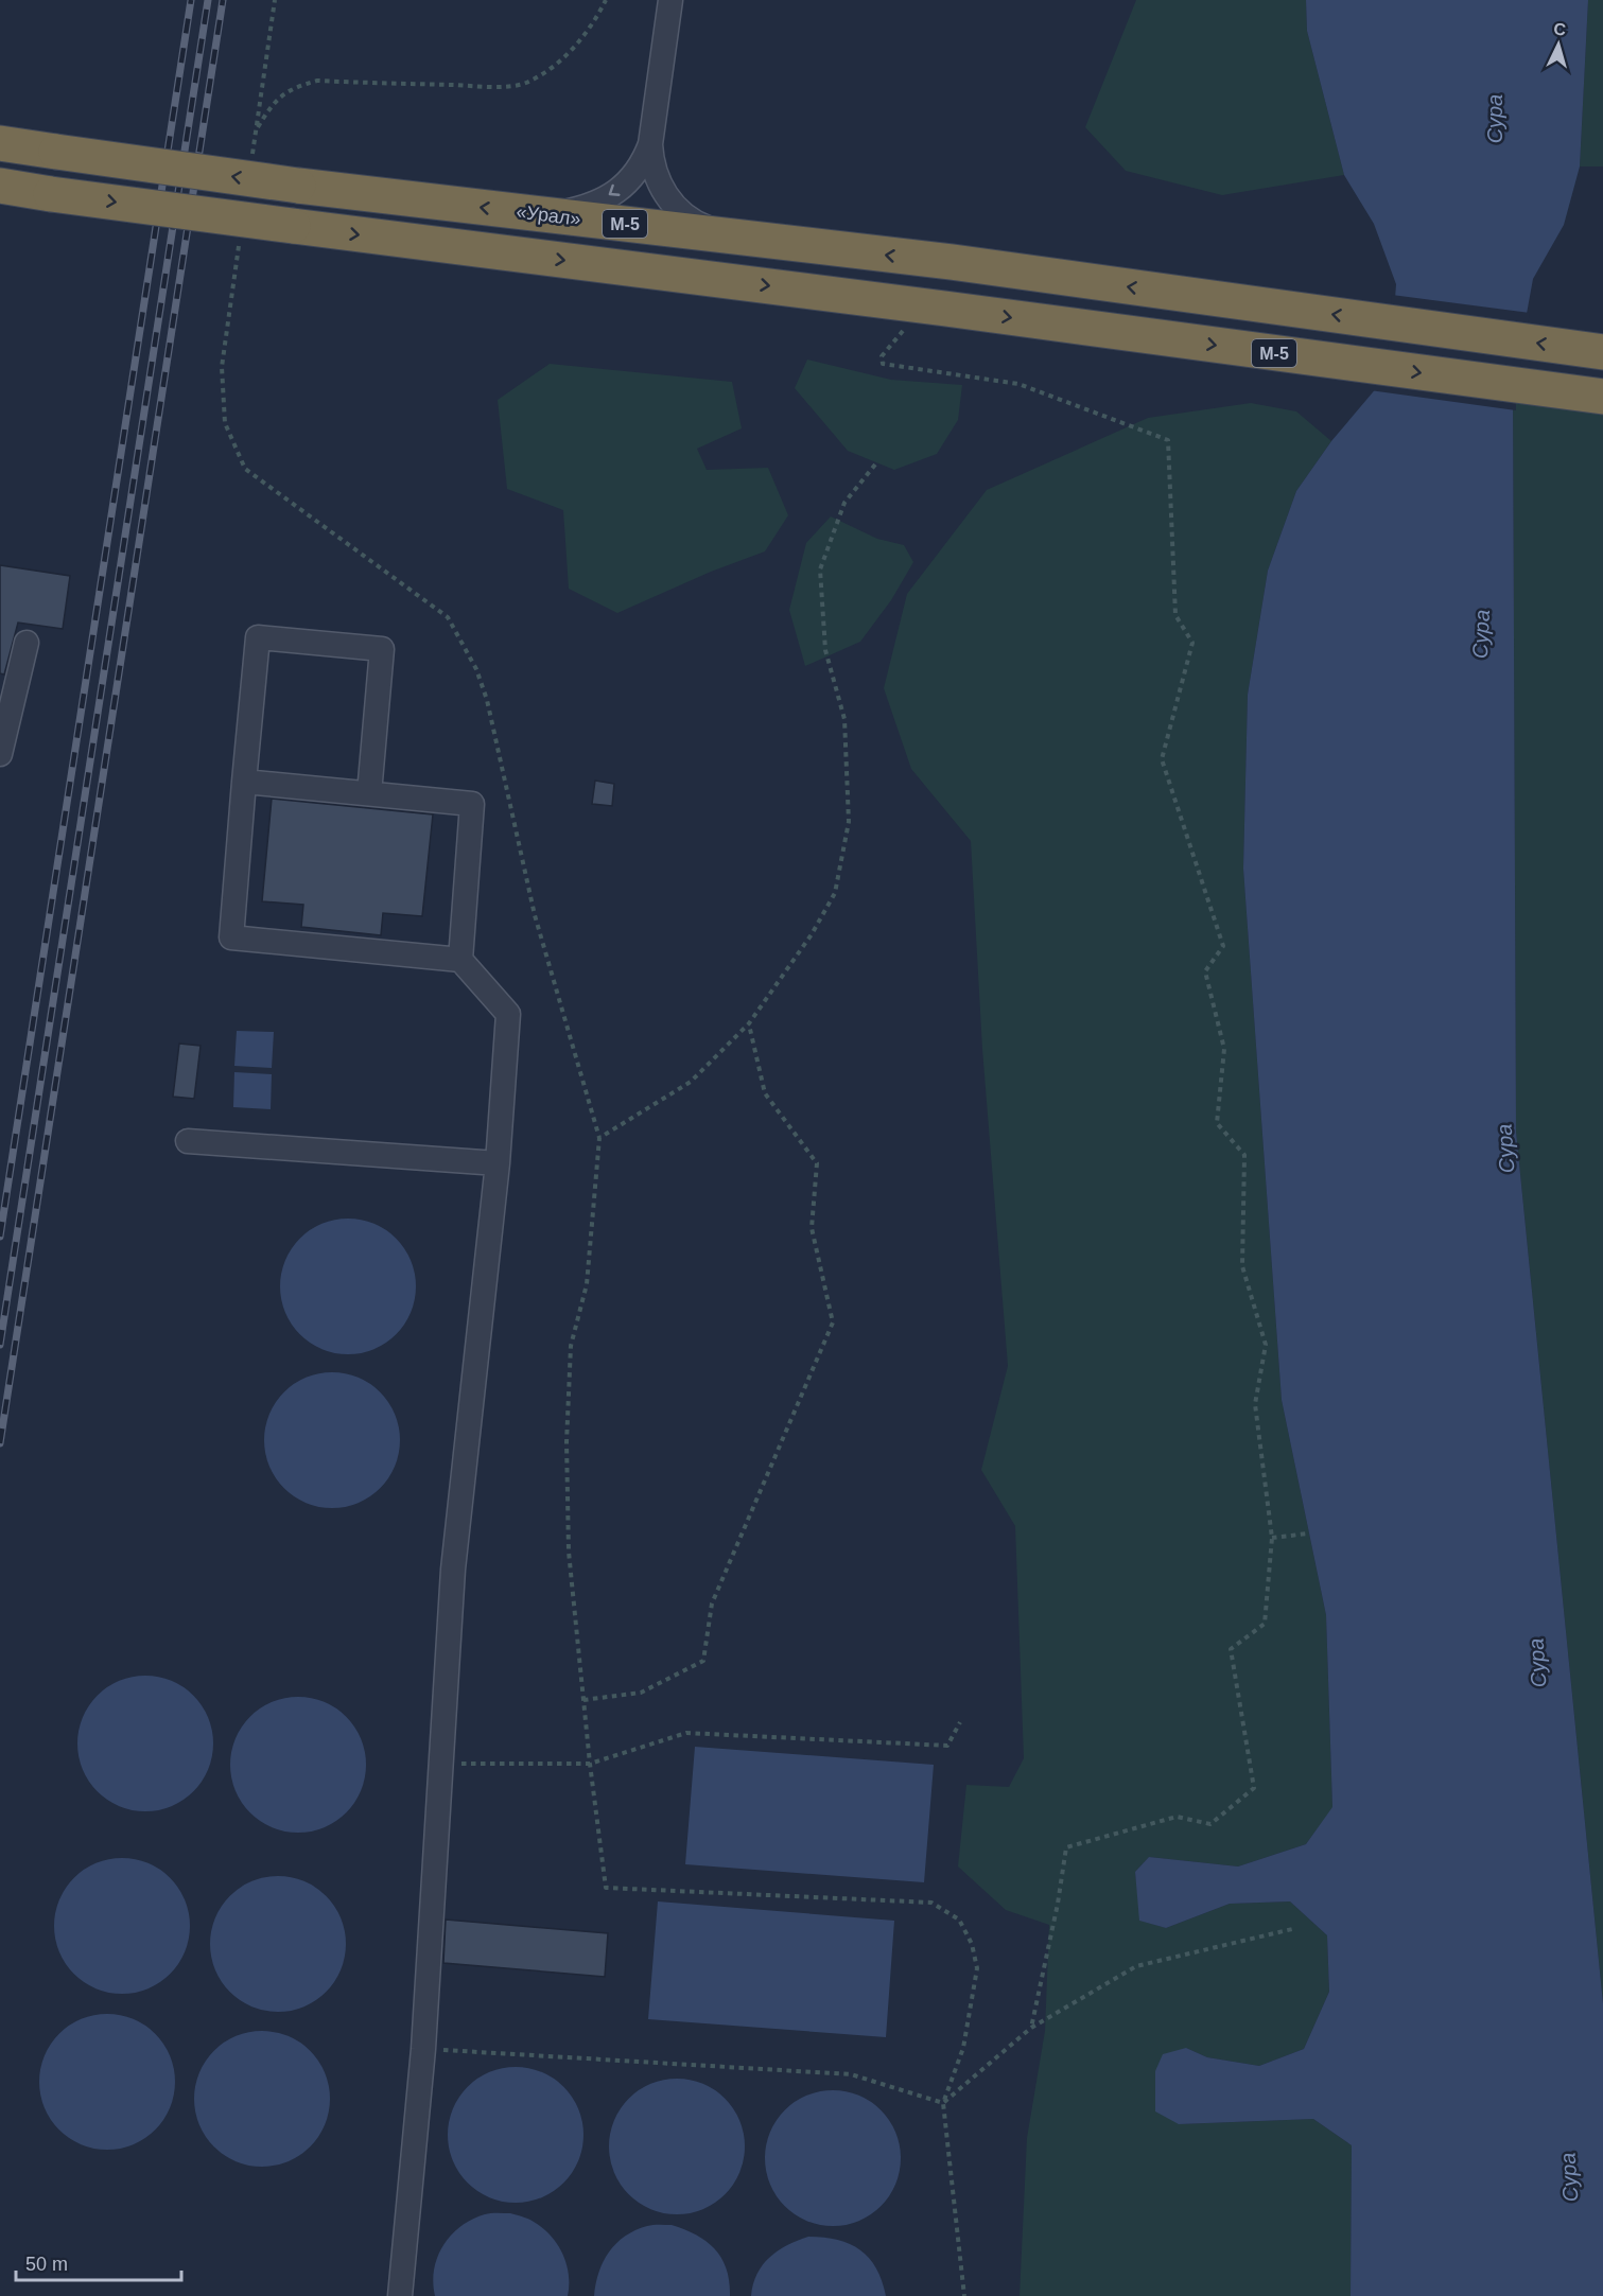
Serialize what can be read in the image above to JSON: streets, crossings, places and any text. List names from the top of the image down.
{
  "streets": {
    "highway": ["«Урал»", "М-5"]
  },
  "water": ["Сура"],
  "scale_bar": "50 m",
  "north": "top"
}
